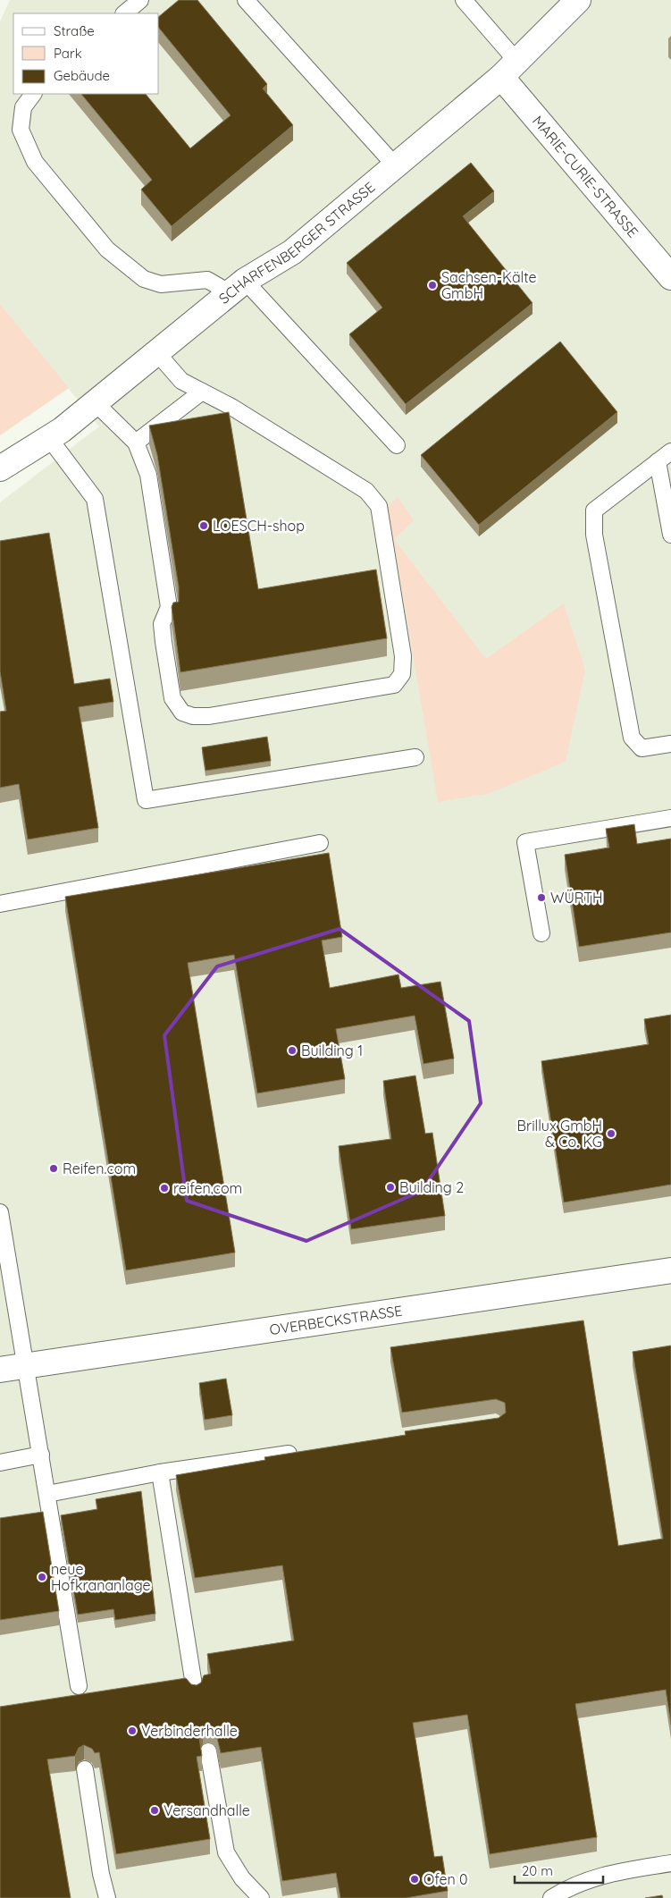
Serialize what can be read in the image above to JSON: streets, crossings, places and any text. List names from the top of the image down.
{
  "streets": {
    "street": ["MARIE-CURIE-STRASSE", "SCHARFENBERGER STRASSE", "OVERBECKSTRASSE"]
  },
  "crossings": [
    ["MARIE-CURIE-STRASSE", "SCHARFENBERGER STRASSE"]
  ],
  "places": [
    "Sachsen-Kälte GmbH",
    "LOESCH-shop",
    "WÜRTH",
    "Building 1",
    "Brillux GmbH & Co. KG",
    "Reifen.com",
    "Building 2",
    "reifen.com",
    "neue Hofkrananlage",
    "Verbinderhalle",
    "Versandhalle",
    "Ofen 0"
  ],
  "legend": ["Straße", "Park", "Gebäude"],
  "scale_bar": "20 m"
}
